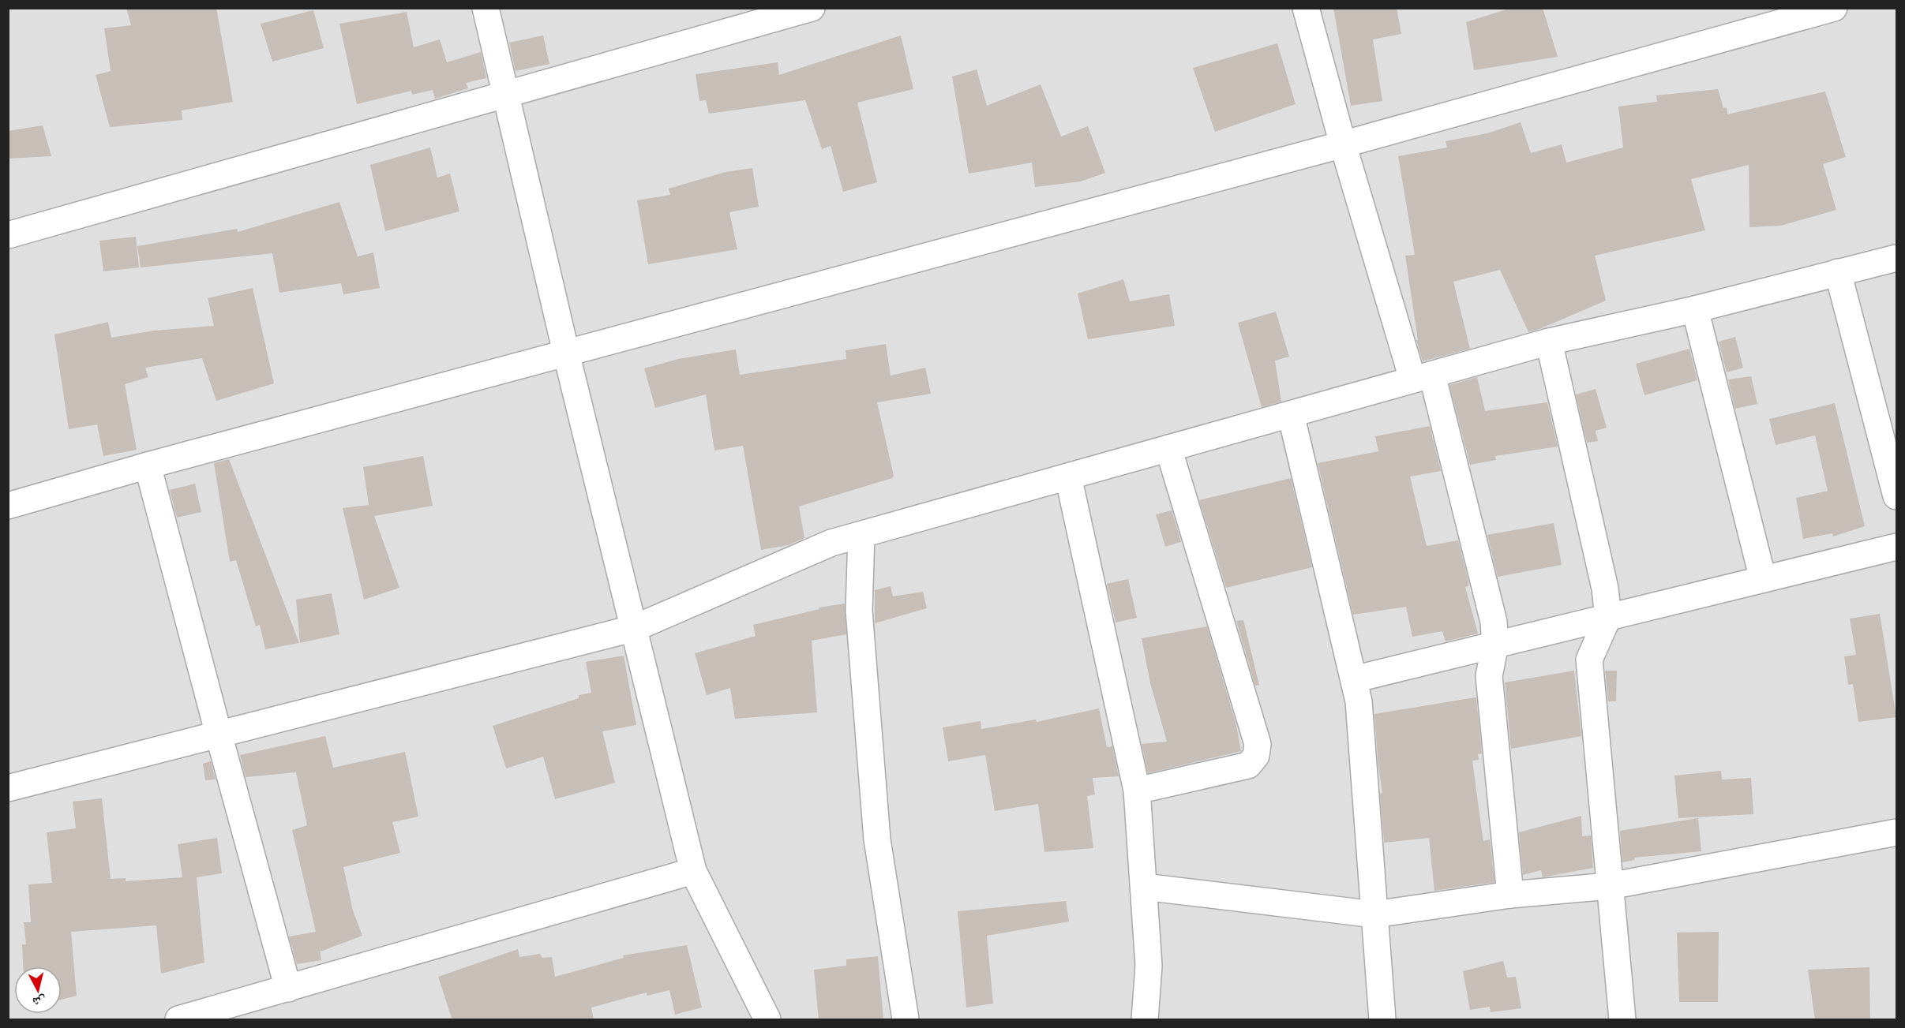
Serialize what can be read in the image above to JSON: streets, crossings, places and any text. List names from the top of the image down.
{
  "north": "bottom"
}
